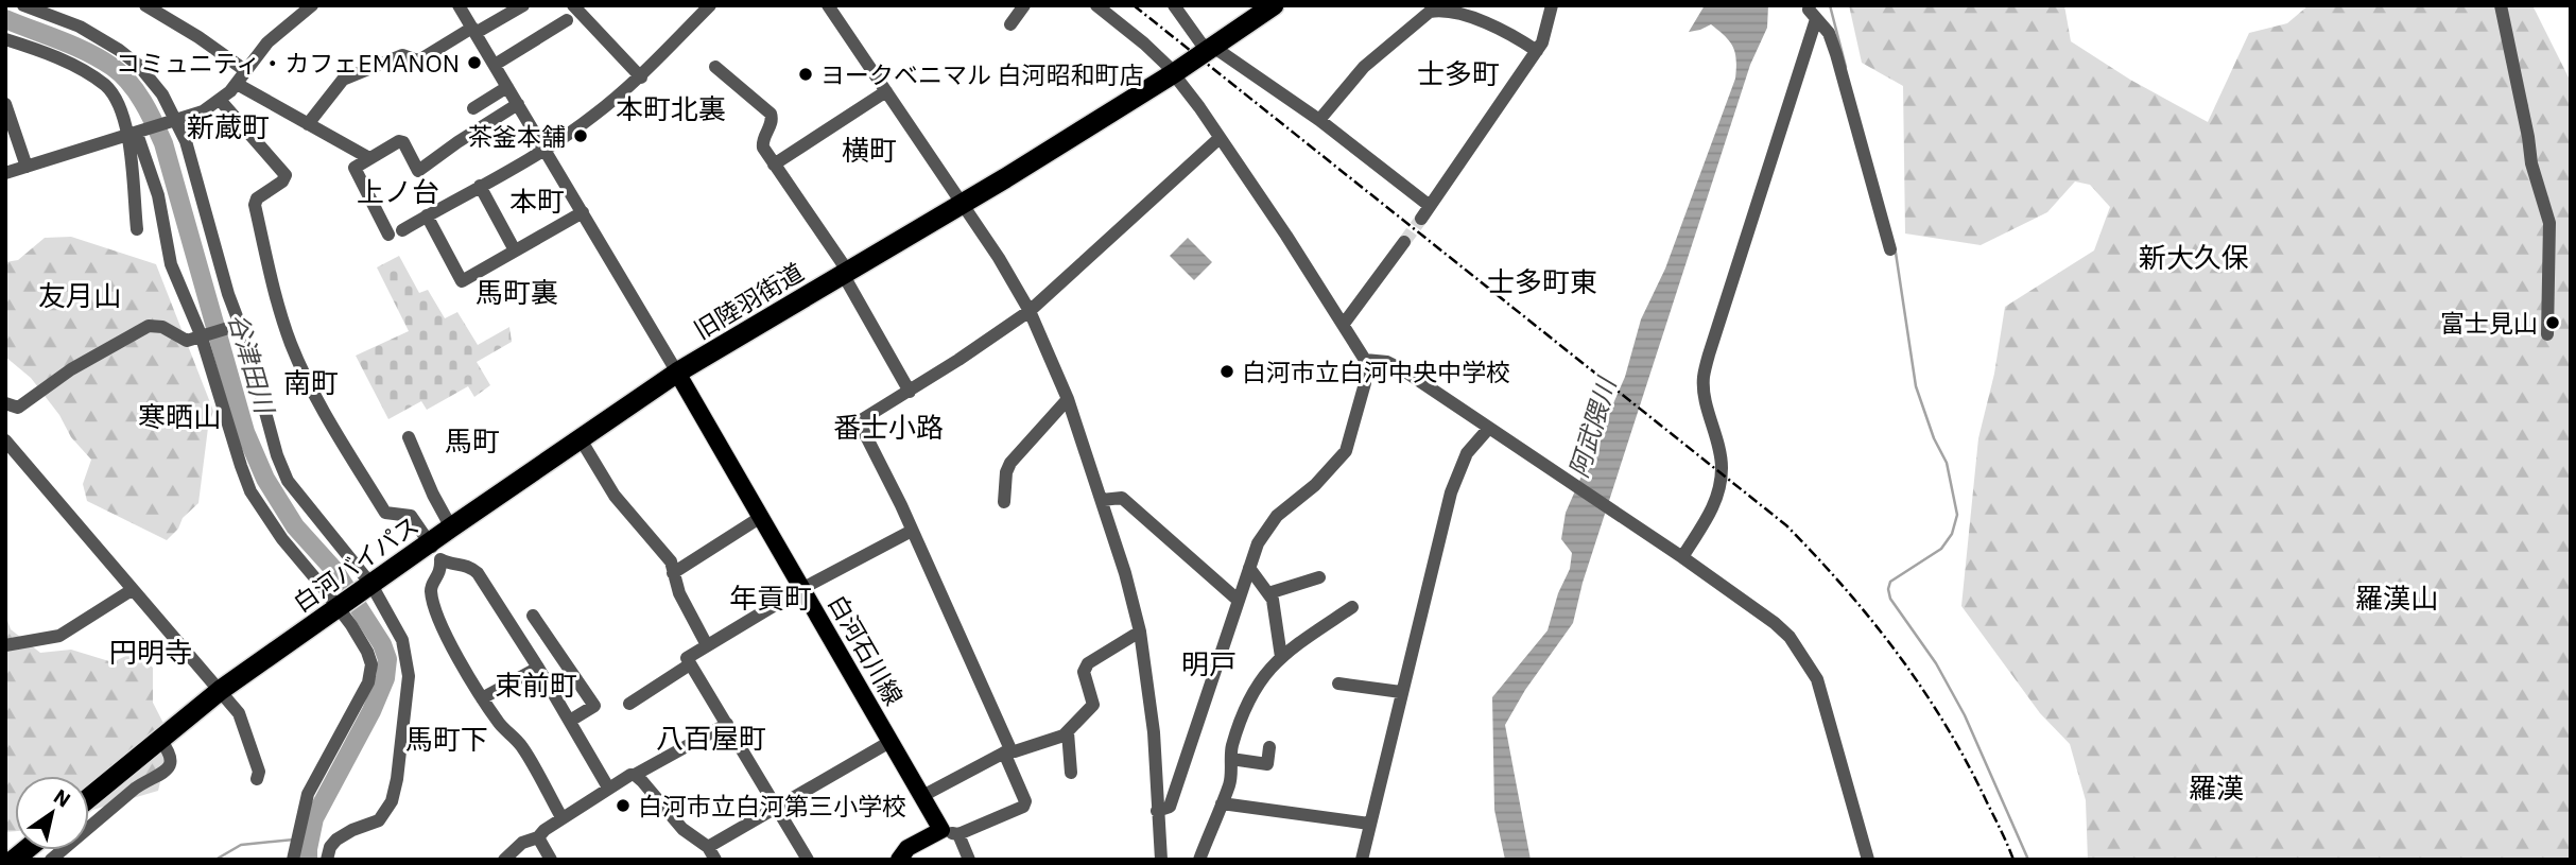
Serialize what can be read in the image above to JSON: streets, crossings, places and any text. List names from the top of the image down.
{
  "streets": {
    "highway": ["旧陸羽街道", "白河バイパス"],
    "main road": ["白河石川線"]
  },
  "crossings": [
    ["旧陸羽街道", "白河バイパス"],
    ["旧陸羽街道", "白河石川線"],
    ["白河バイパス", "白河石川線"]
  ],
  "districts": [
    "士多町",
    "本町北裏",
    "新蔵町",
    "横町",
    "上ノ台",
    "本町",
    "新大久保",
    "士多町東",
    "馬町裏",
    "友月山",
    "南町",
    "寒晒山",
    "番士小路",
    "馬町",
    "年貢町",
    "羅漢山",
    "円明寺",
    "明戸",
    "束前町",
    "八百屋町",
    "馬町下",
    "羅漢"
  ],
  "water": ["谷津田川", "阿武隈川"],
  "places": [
    "コミュニティ・カフェEMANON",
    "ヨークベニマル 白河昭和町店",
    "茶釜本舗",
    "富士見山",
    "白河市立白河中央中学校",
    "白河市立白河第三小学校"
  ],
  "north": "top right"
}
